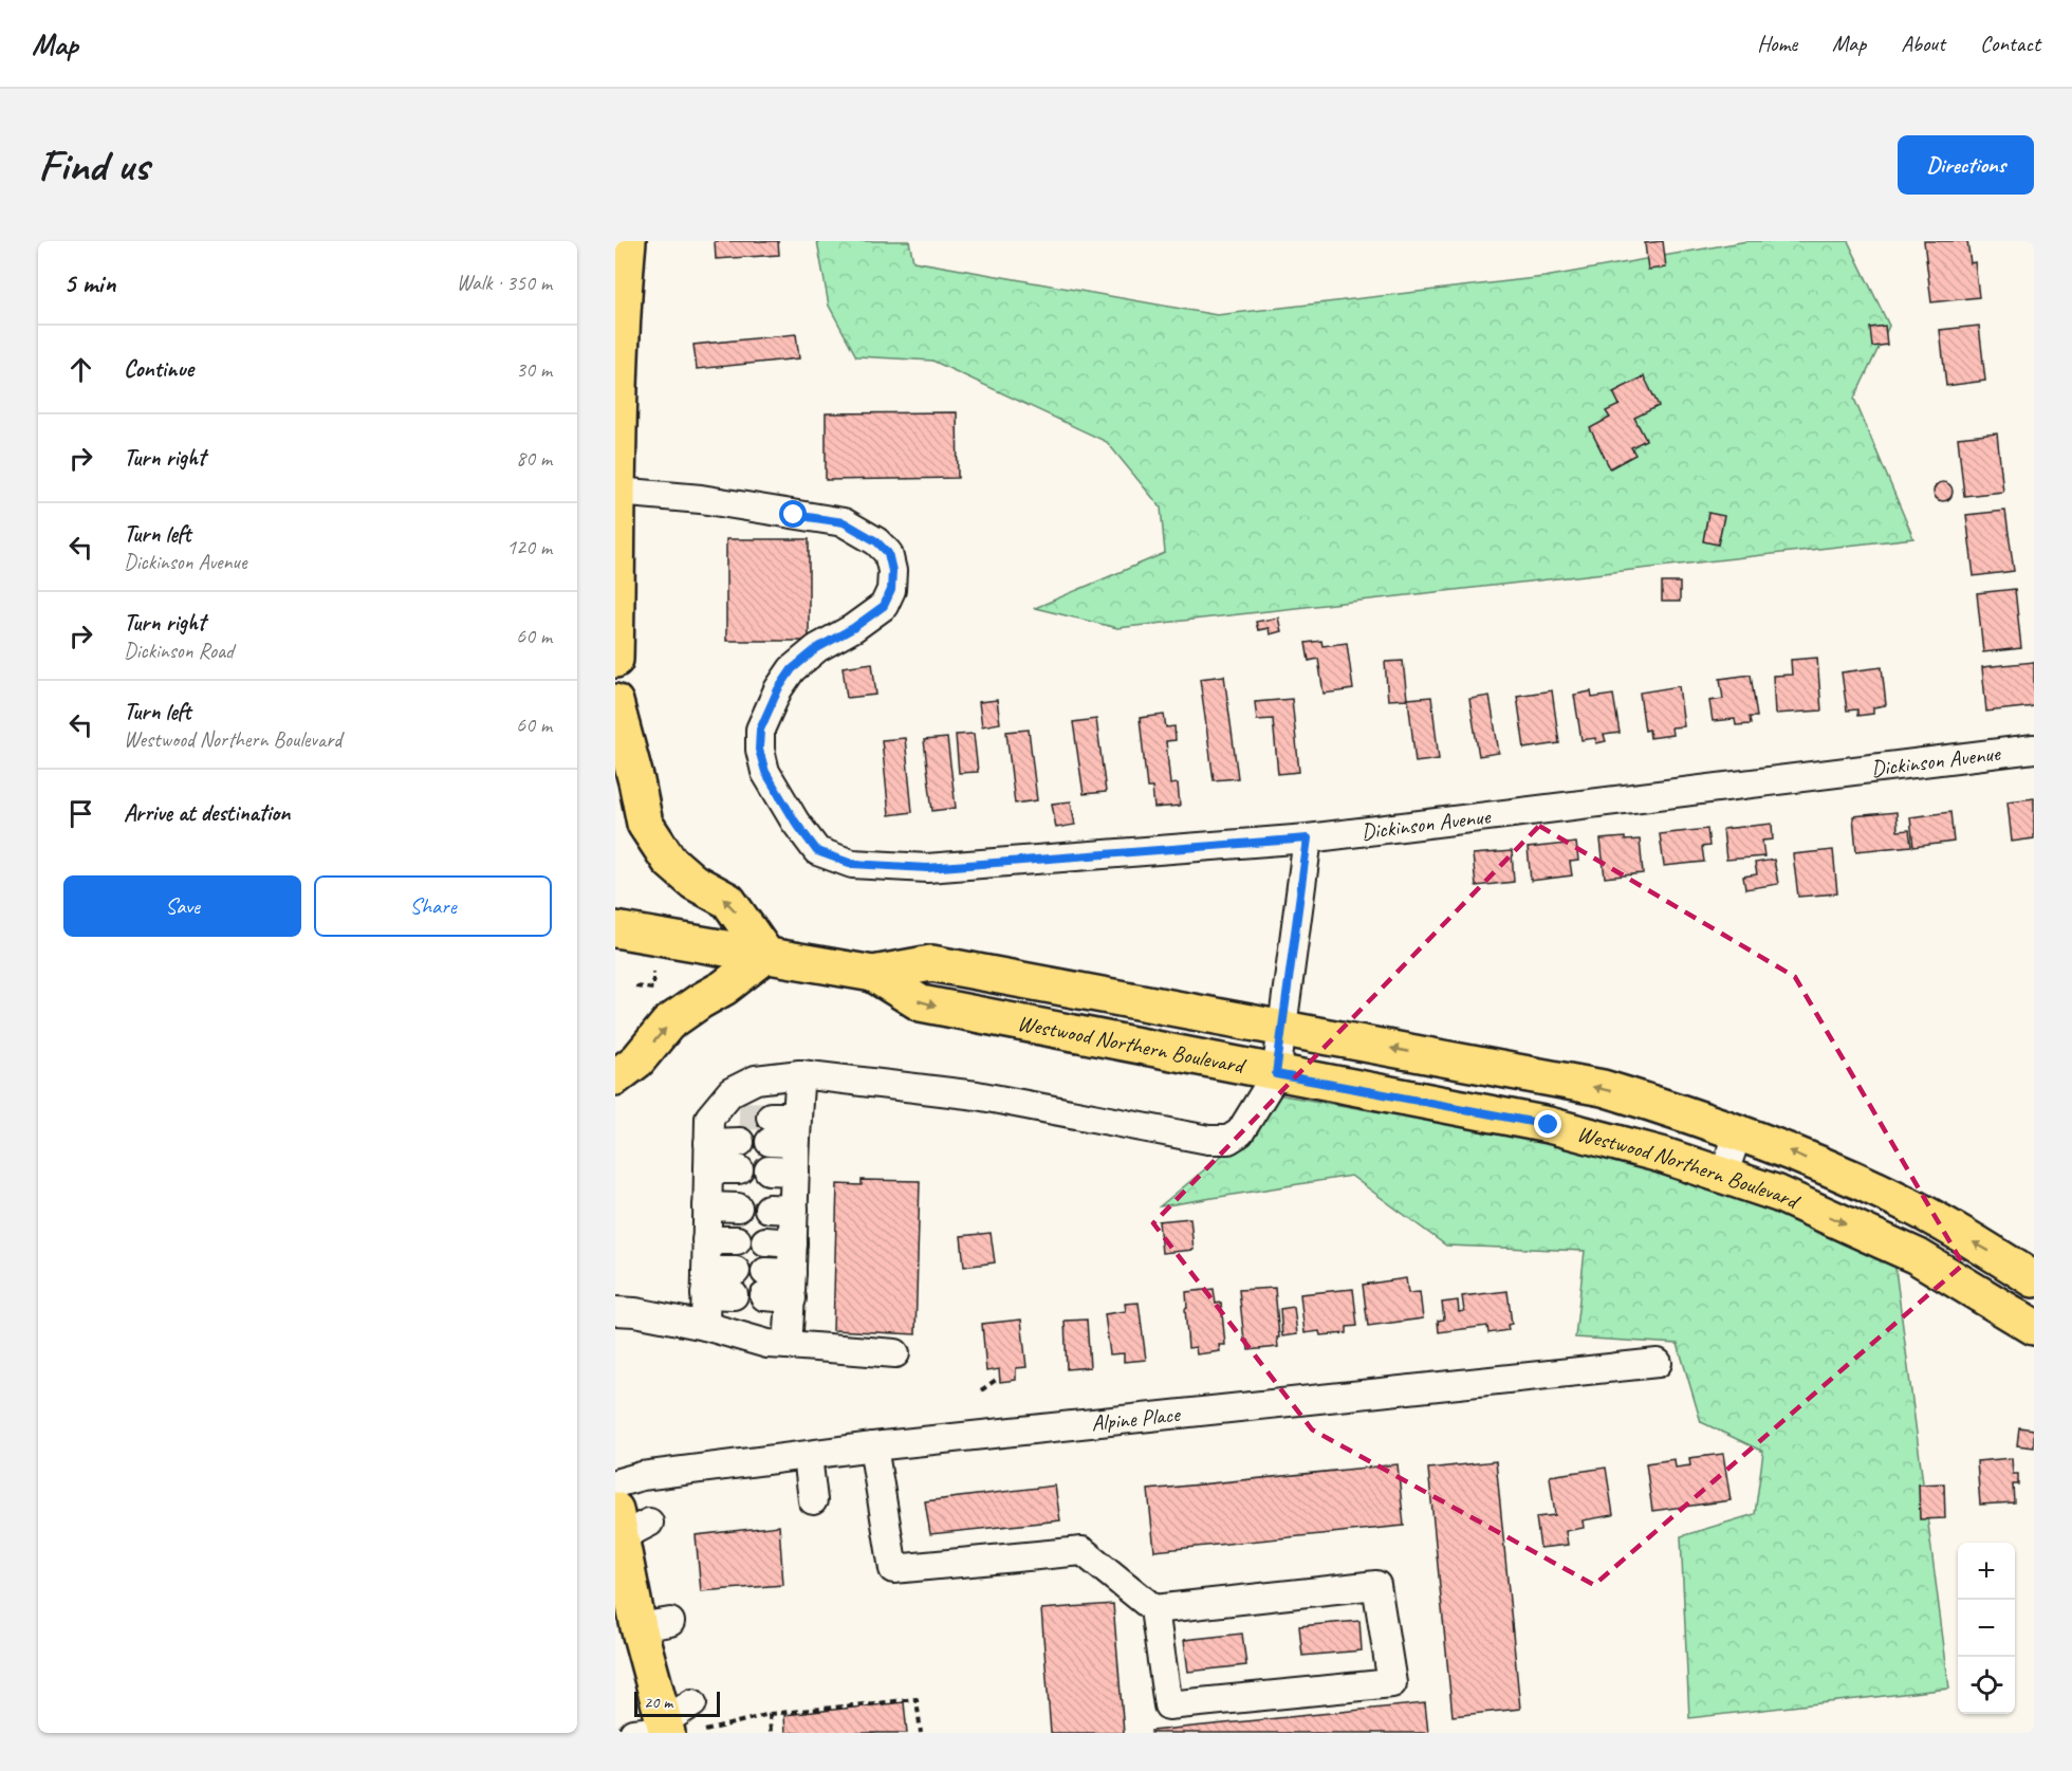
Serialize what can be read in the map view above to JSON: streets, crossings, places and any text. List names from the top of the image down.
{
  "streets": {
    "main road": ["Westwood Northern Boulevard"],
    "street": ["Dickinson Avenue", "Alpine Place"]
  },
  "scale_bar": "20 m",
  "page": {
    "header": "Map",
    "nav": [
      "Home",
      "Map",
      "About",
      "Contact"
    ],
    "buttons": [
      "Directions",
      ["Save", "Share"]
    ],
    "title": "Find us",
    "heading": ["5 min", "Walk · 350 m"],
    "list": [
      ["Continue", "30 m"],
      ["Turn right", "80 m"],
      ["Turn left", "Dickinson Avenue", "120 m"],
      ["Turn right", "Dickinson Road", "60 m"],
      ["Turn left", "Westwood Northern Boulevard", "60 m"],
      "Arrive at destination"
    ],
    "map_buttons": ["+", "−"],
    "scale": "20 m"
  }
}
